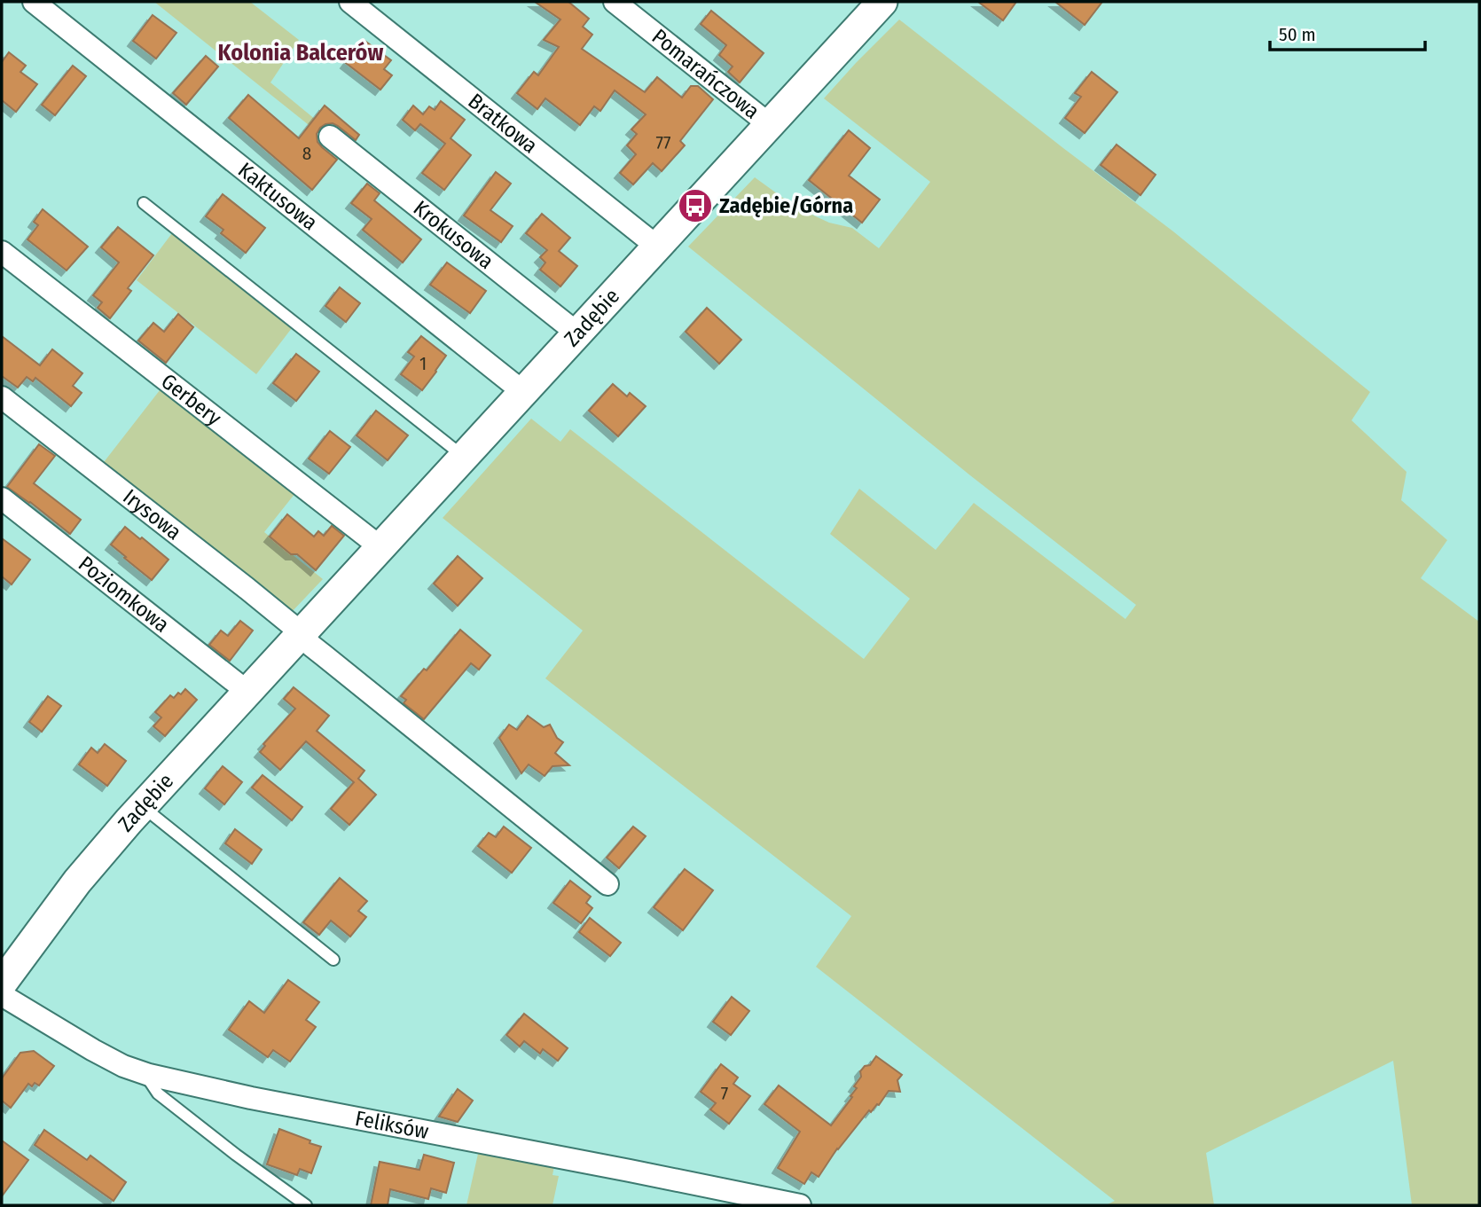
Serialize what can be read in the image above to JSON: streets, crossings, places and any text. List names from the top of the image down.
{
  "streets": {
    "street": [
      "Pomarańczowa",
      "Bratkowa",
      "Kaktusowa",
      "Krokusowa",
      "Zadębie",
      "Gerbery",
      "Irysowa",
      "Poziomkowa",
      "Feliksów"
    ]
  },
  "crossings": [
    ["Pomarańczowa", "Zadębie"],
    ["Bratkowa", "Zadębie"],
    ["Kaktusowa", "Zadębie"],
    ["Krokusowa", "Zadębie"],
    ["Zadębie", "Gerbery"],
    ["Zadębie", "Irysowa"],
    ["Zadębie", "Poziomkowa"]
  ],
  "districts": ["Kolonia Balcerów"],
  "places": {
    "bus stop": ["Zadębie/Górna"]
  },
  "house_numbers": [
    "77",
    "8",
    "1",
    "7"
  ],
  "scale_bar": "50 m"
}
